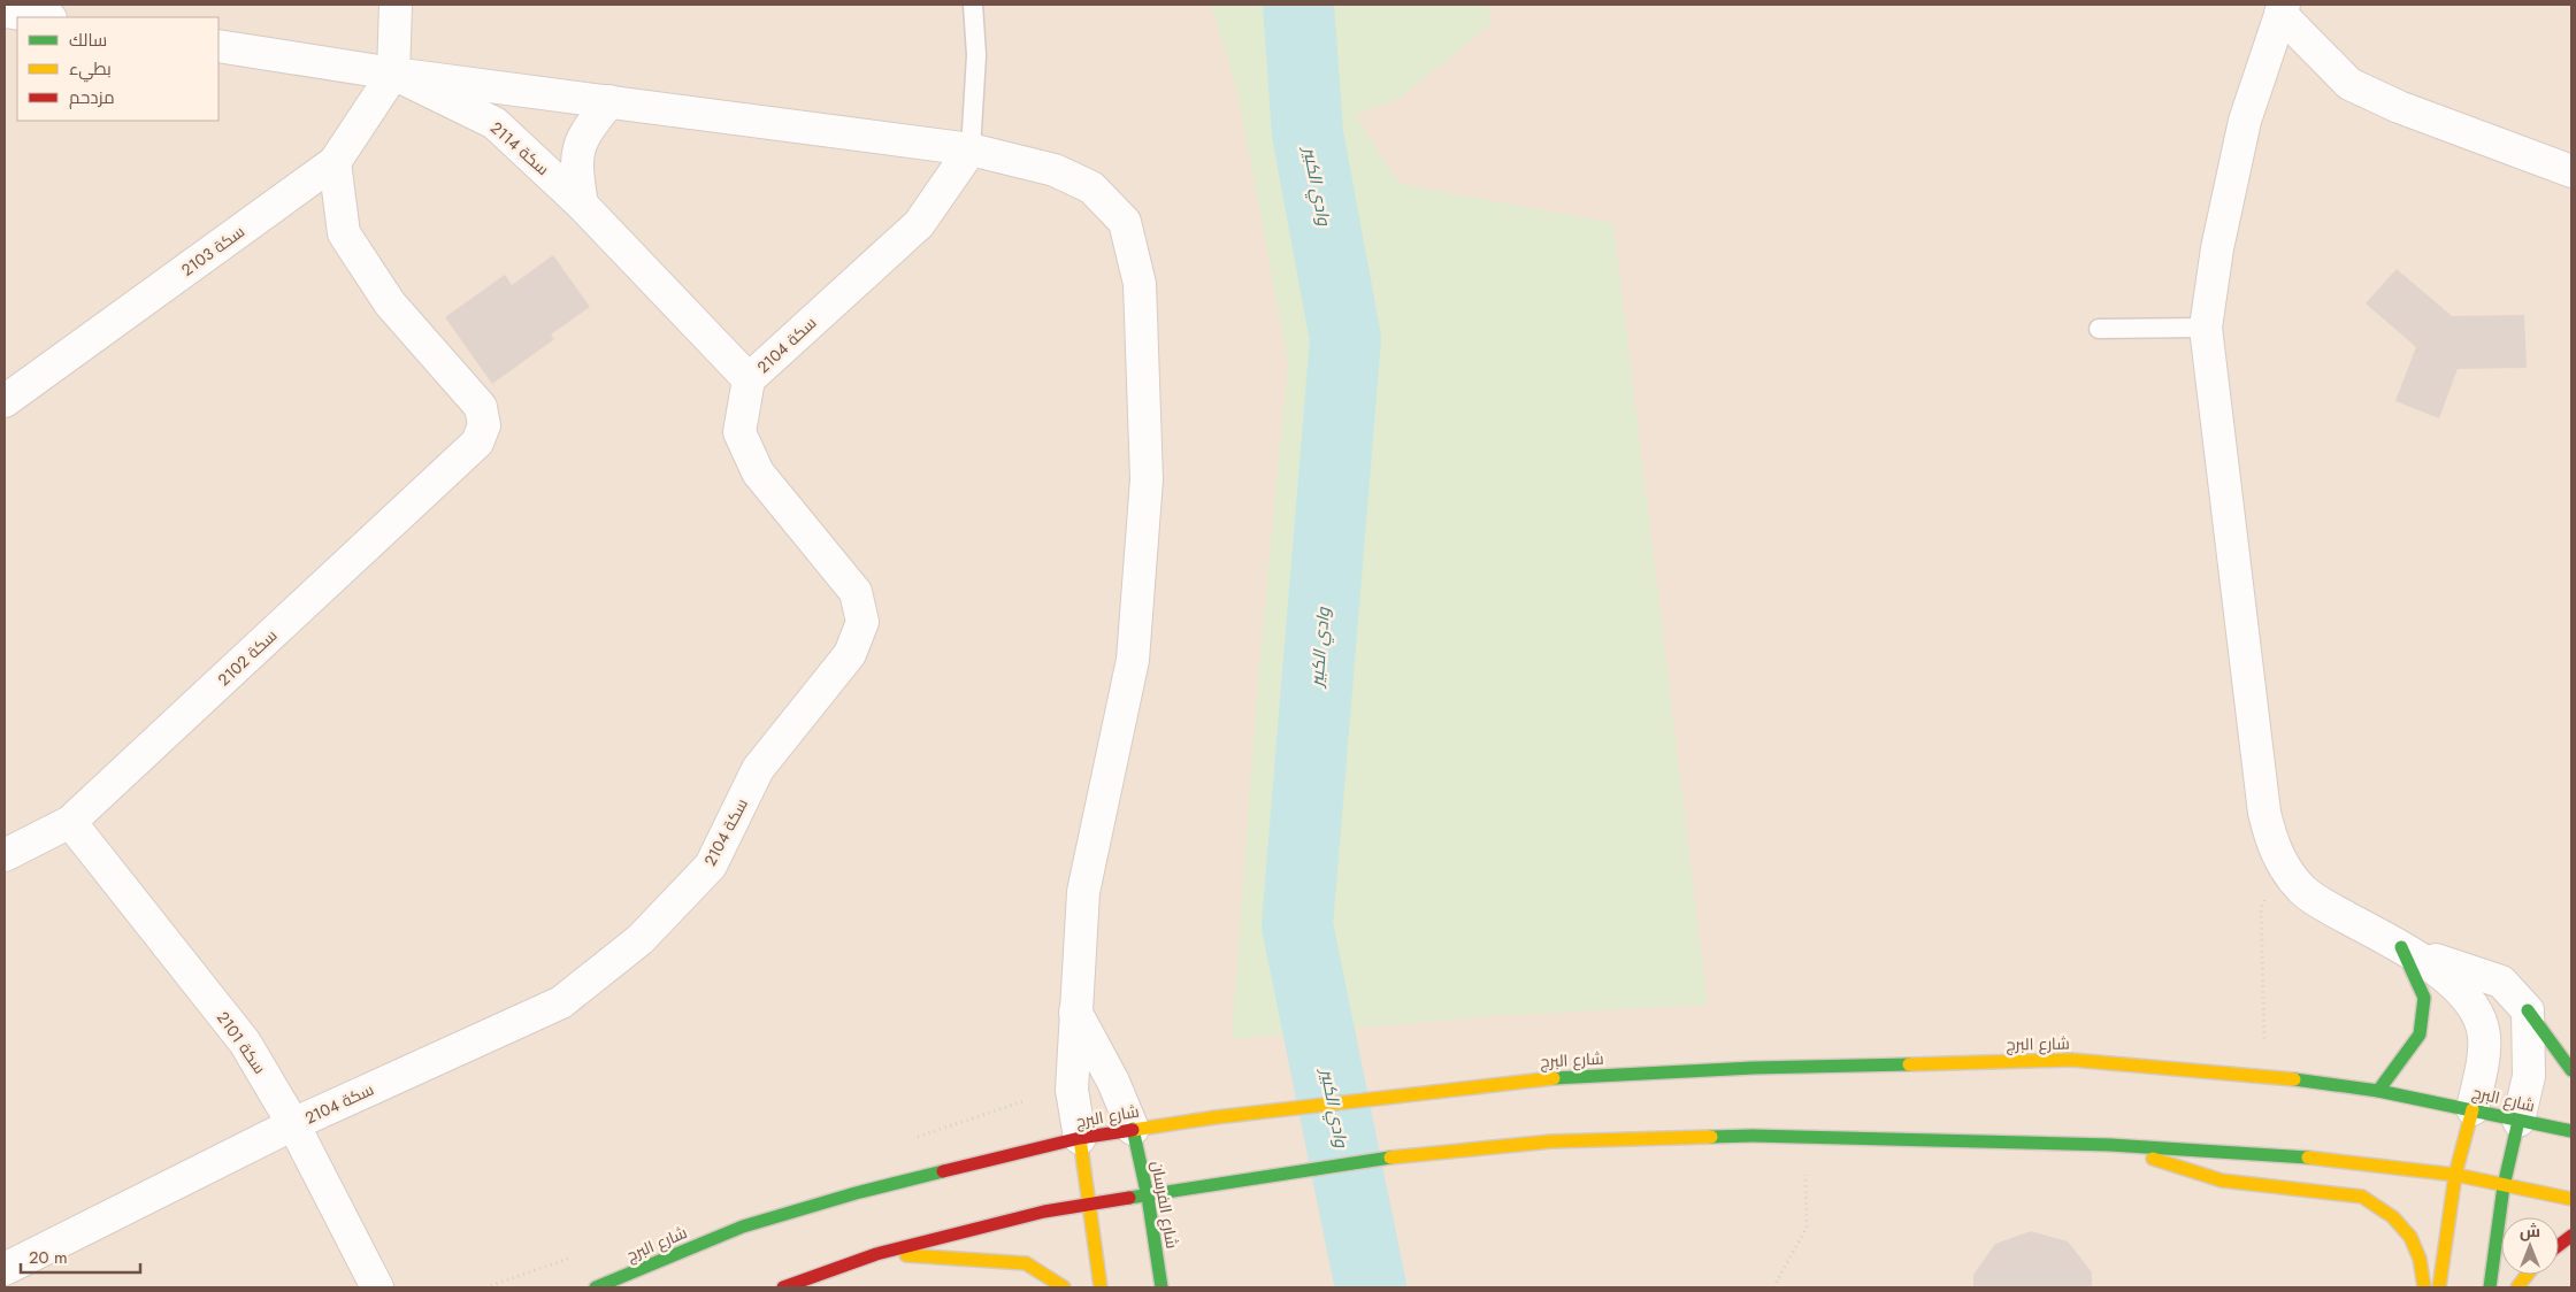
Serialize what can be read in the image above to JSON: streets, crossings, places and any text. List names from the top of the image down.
{
  "streets": {
    "main road": ["شارع البرج", "شارع الفرسان"],
    "street": [
      "سكة 2114",
      "سكة 2103",
      "سكة 2104",
      "سكة 2102",
      "سكة 2101"
    ]
  },
  "crossings": [
    ["سكة 2114", "سكة 2103"],
    ["سكة 2114", "سكة 2104"],
    ["سكة 2103", "سكة 2102"],
    ["سكة 2104", "سكة 2101"],
    ["سكة 2102", "سكة 2101"],
    ["شارع البرج", "شارع الفرسان"]
  ],
  "water": ["وادي الكبير"],
  "legend": ["سالك", "بطيء", "مزدحم"],
  "scale_bar": "20 m",
  "north": "top"
}
